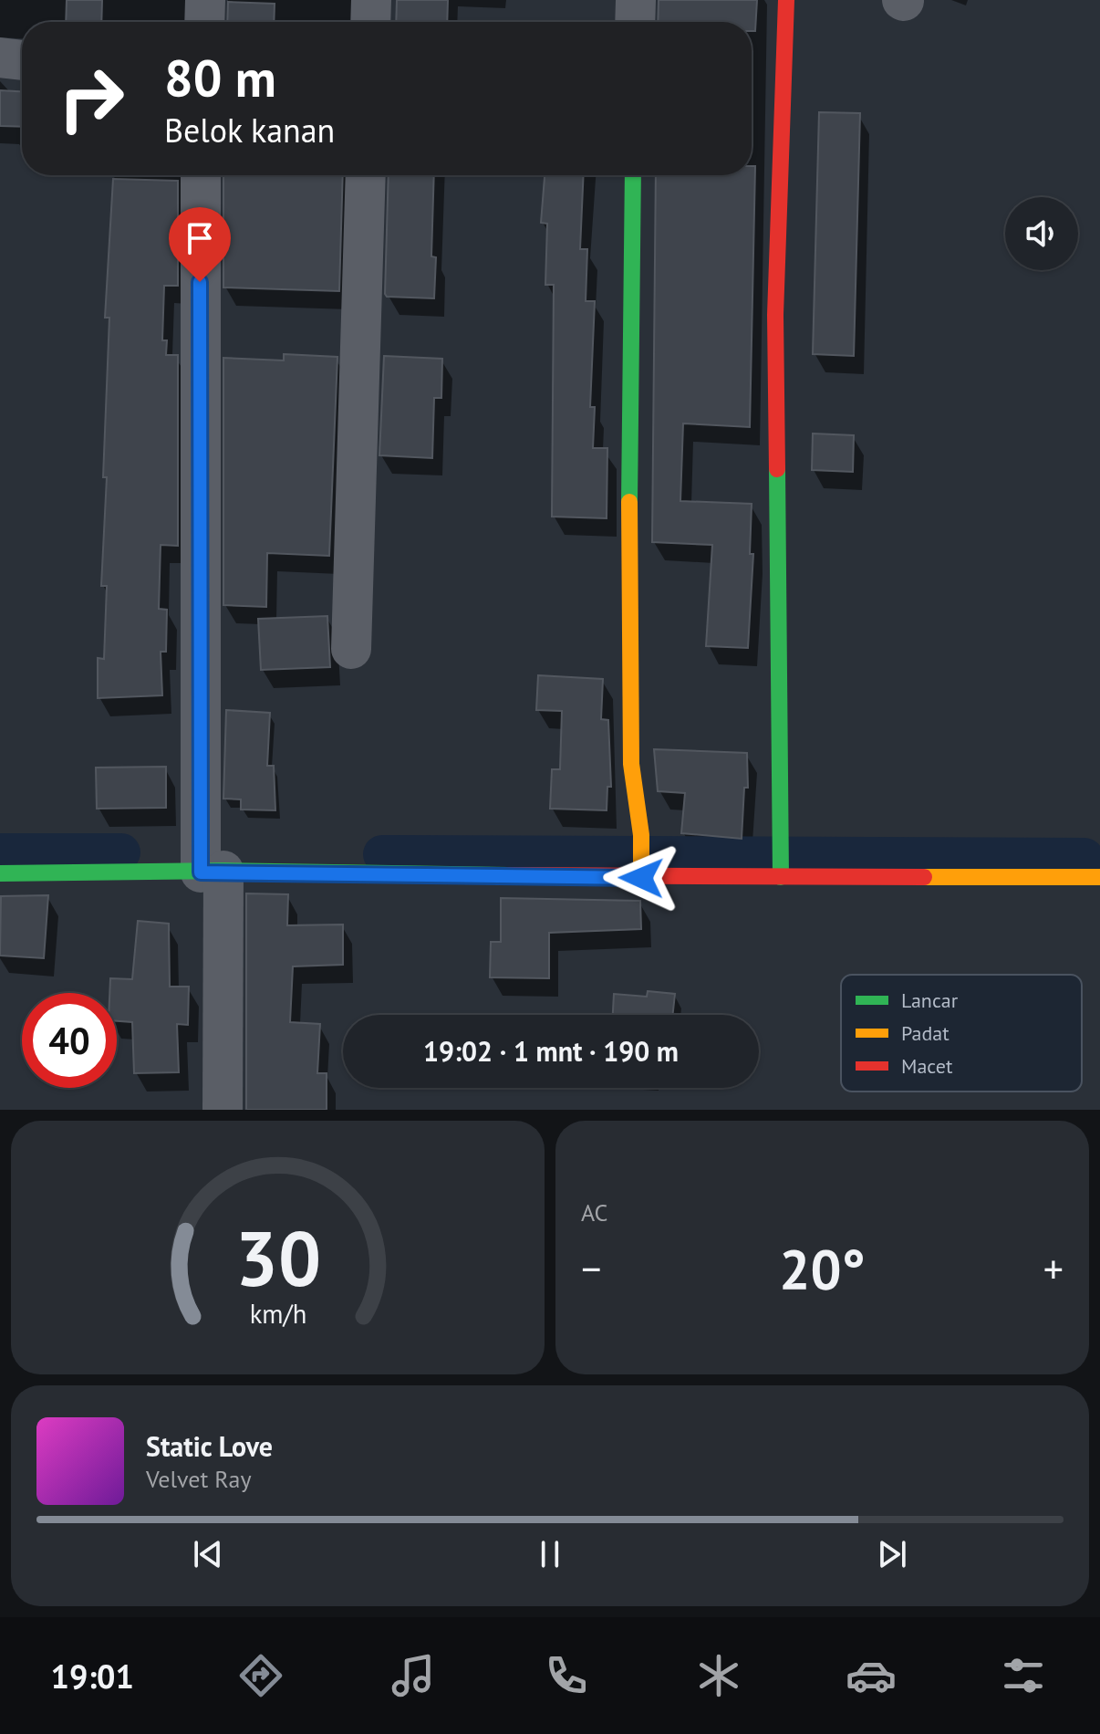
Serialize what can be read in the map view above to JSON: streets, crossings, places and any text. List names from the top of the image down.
{
  "legend": ["Lancar", "Padat", "Macet"],
  "page": {
    "turn": ["80 m", "Belok kanan"],
    "limit": "40",
    "trip": "19:02 · 1 mnt · 190 m",
    "tile": "AC",
    "heat": ["−", "20°", "+"],
    "song": ["Static Love", "Velvet Ray"],
    "tabs": "19:01",
    "gauge": ["30", "km/h"]
  }
}
